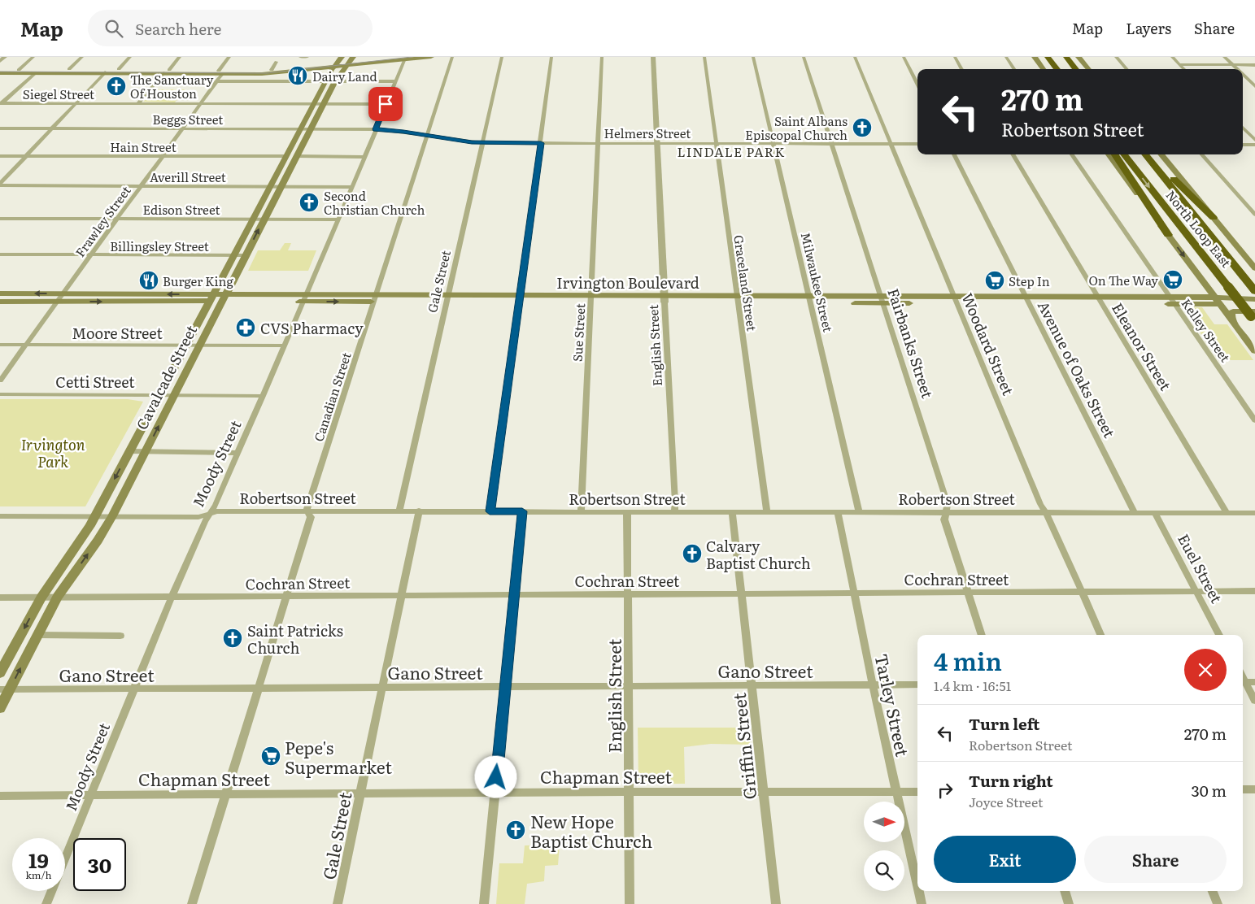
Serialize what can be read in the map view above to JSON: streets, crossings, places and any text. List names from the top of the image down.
{
  "streets": {
    "highway": ["North Loop East"],
    "main road": ["Irvington Boulevard", "Cavalcade Street"],
    "street": [
      "Siegel Street",
      "Beggs Street",
      "Helmers Street",
      "Hain Street",
      "Averill Street",
      "Edison Street",
      "Frawley Street",
      "Billingsley Street",
      "Gale Street",
      "Milwaukee Street",
      "Graceland Street",
      "Kelley Street",
      "Moore Street",
      "Sue Street",
      "Fairbanks Street",
      "Woodard Street",
      "English Street",
      "Eleanor Street",
      "Avenue of Oaks Street",
      "Cetti Street",
      "Canadian Street",
      "Moody Street",
      "Robertson Street",
      "Euel Street",
      "Cochran Street",
      "Gano Street",
      "Tarley Street",
      "Griffin Street",
      "Chapman Street"
    ]
  },
  "crossings": [
    ["Siegel Street", "Frawley Street"],
    ["Siegel Street", "Cavalcade Street"],
    ["Siegel Street", "Moody Street"],
    ["Beggs Street", "Helmers Street"],
    ["Beggs Street", "Frawley Street"],
    ["Beggs Street", "Cavalcade Street"],
    ["Beggs Street", "Moody Street"],
    ["Helmers Street", "Gale Street"],
    ["Helmers Street", "Milwaukee Street"],
    ["Helmers Street", "Graceland Street"],
    ["Helmers Street", "Sue Street"],
    ["Helmers Street", "Fairbanks Street"],
    ["Helmers Street", "Woodard Street"],
    ["Helmers Street", "English Street"],
    ["Helmers Street", "Canadian Street"],
    ["Helmers Street", "Moody Street"],
    ["Hain Street", "Frawley Street"],
    ["Hain Street", "Cavalcade Street"],
    ["Averill Street", "Frawley Street"],
    ["Averill Street", "Cavalcade Street"],
    ["Averill Street", "Moody Street"],
    ["Edison Street", "Frawley Street"],
    ["Edison Street", "Cavalcade Street"],
    ["Edison Street", "Moody Street"],
    ["Frawley Street", "Billingsley Street"],
    ["Frawley Street", "Irvington Boulevard"],
    ["Frawley Street", "Moore Street"],
    ["Billingsley Street", "Cavalcade Street"],
    ["Gale Street", "Irvington Boulevard"],
    ["Gale Street", "Robertson Street"],
    ["Gale Street", "Cochran Street"],
    ["Gale Street", "Gano Street"],
    ["Gale Street", "Chapman Street"],
    ["Irvington Boulevard", "Milwaukee Street"],
    ["Irvington Boulevard", "Graceland Street"],
    ["Irvington Boulevard", "Kelley Street"],
    ["Irvington Boulevard", "Sue Street"],
    ["Irvington Boulevard", "Fairbanks Street"],
    ["Irvington Boulevard", "Woodard Street"],
    ["Irvington Boulevard", "English Street"],
    ["Irvington Boulevard", "Eleanor Street"],
    ["Irvington Boulevard", "Avenue of Oaks Street"],
    ["Irvington Boulevard", "Cavalcade Street"],
    ["Irvington Boulevard", "Canadian Street"],
    ["Irvington Boulevard", "Moody Street"],
    ["Milwaukee Street", "Robertson Street"],
    ["Graceland Street", "Robertson Street"],
    ["Moore Street", "Cavalcade Street"],
    ["Moore Street", "Moody Street"],
    ["Sue Street", "Robertson Street"],
    ["Fairbanks Street", "Robertson Street"],
    ["Fairbanks Street", "Cochran Street"],
    ["Woodard Street", "Robertson Street"],
    ["Woodard Street", "Cochran Street"],
    ["English Street", "Robertson Street"],
    ["English Street", "Cochran Street"],
    ["English Street", "Gano Street"],
    ["English Street", "Chapman Street"],
    ["Eleanor Street", "Robertson Street"],
    ["Avenue of Oaks Street", "Robertson Street"],
    ["Cavalcade Street", "Cetti Street"],
    ["Cavalcade Street", "Robertson Street"],
    ["Cavalcade Street", "Cochran Street"],
    ["Cavalcade Street", "Gano Street"],
    ["Cetti Street", "Moody Street"],
    ["Canadian Street", "Robertson Street"],
    ["Canadian Street", "Cochran Street"],
    ["Moody Street", "Robertson Street"],
    ["Moody Street", "Cochran Street"],
    ["Moody Street", "Gano Street"],
    ["Moody Street", "Chapman Street"],
    ["Robertson Street", "Euel Street"],
    ["Robertson Street", "Tarley Street"],
    ["Robertson Street", "Griffin Street"],
    ["Euel Street", "Cochran Street"],
    ["Cochran Street", "Tarley Street"],
    ["Cochran Street", "Griffin Street"],
    ["Gano Street", "Tarley Street"],
    ["Gano Street", "Griffin Street"],
    ["Tarley Street", "Chapman Street"],
    ["Griffin Street", "Chapman Street"]
  ],
  "districts": ["LINDALE PARK"],
  "parks": ["Irvington Park"],
  "places": {
    "restaurant": ["Dairy Land", "Burger King"],
    "church": [
      "The Sanctuary Of Houston",
      "Saint Albans Episcopal Church",
      "Second Christian Church",
      "Calvary Baptist Church",
      "Saint Patricks Church",
      "New Hope Baptist Church"
    ],
    "supermarket": ["On The Way", "Step In", "Pepe's Supermarket"],
    "pharmacy": ["CVS Pharmacy"]
  },
  "north": "right",
  "page": {
    "header": "Map",
    "search": "Search here",
    "nav": ["Map", "Layers", "Share"],
    "turn": ["270 m", "Robertson Street"],
    "heading": ["4 min", "1.4 km · 16:51"],
    "list": [
      {
        "name": "Turn left",
        "note": "Robertson Street",
        "value": "270 m"
      },
      {
        "name": "Turn right",
        "note": "Joyce Street",
        "value": "30 m"
      }
    ],
    "buttons": ["Exit", "Share"],
    "speed": "19 km/h",
    "limit": "30"
  }
}
